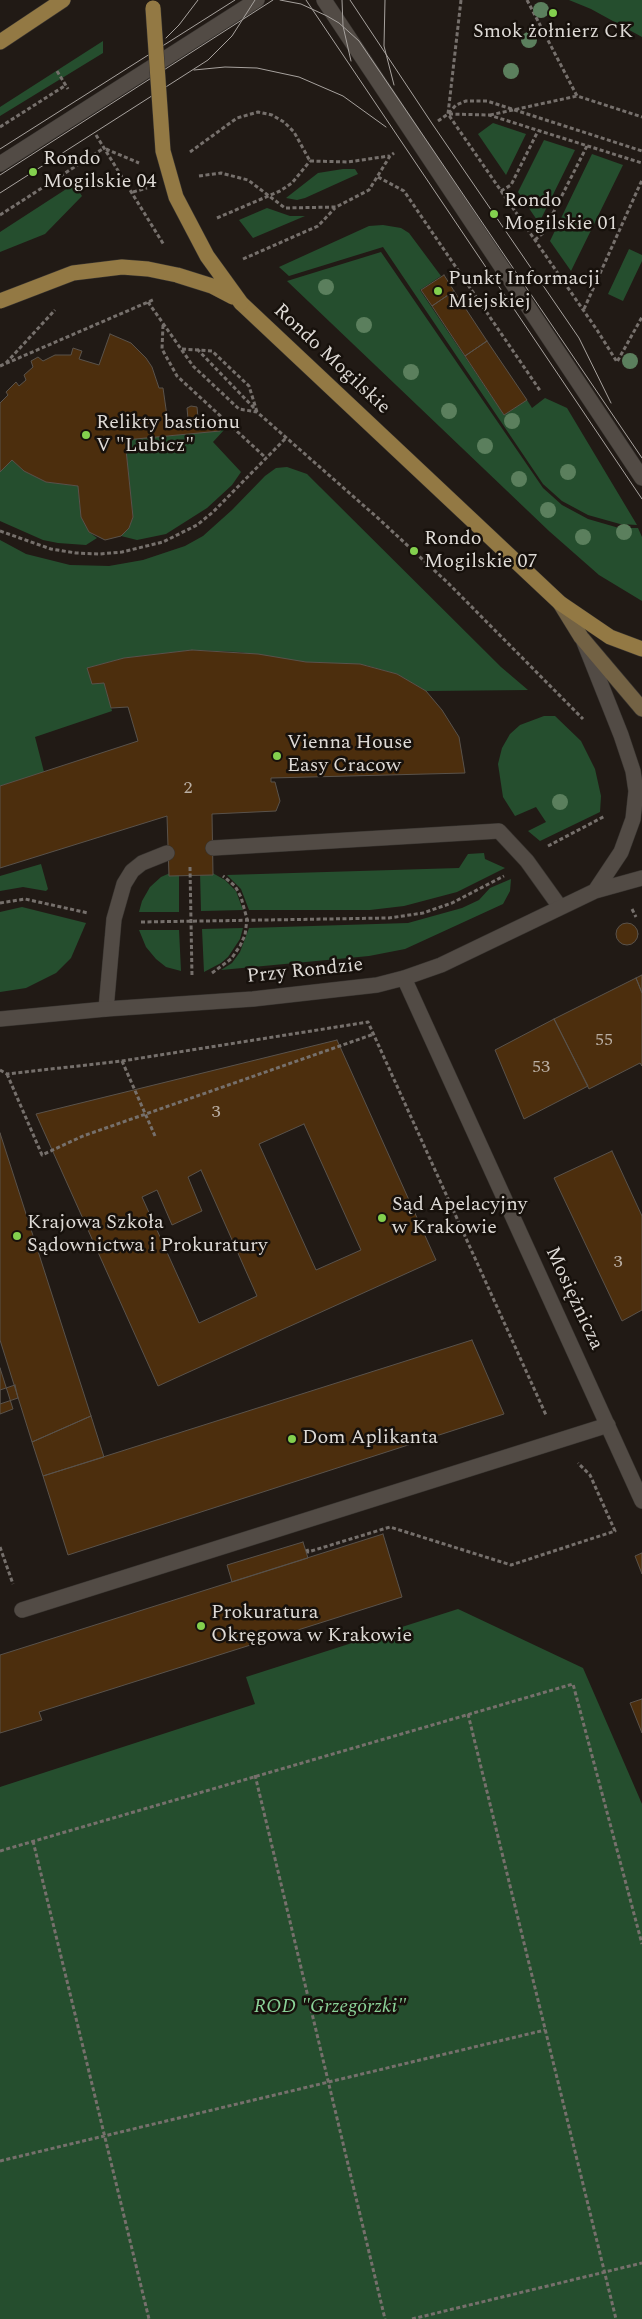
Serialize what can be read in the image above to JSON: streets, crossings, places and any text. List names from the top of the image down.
{
  "streets": {
    "main road": ["Rondo Mogilskie"],
    "street": ["Przy Rondzie", "Mosiężnicza"]
  },
  "crossings": [
    ["Przy Rondzie", "Mosiężnicza"]
  ],
  "parks": ["ROD \"Grzegórzki\""],
  "places": [
    "Smok żołnierz CK",
    "Rondo Mogilskie 04",
    "Rondo Mogilskie 01",
    "Punkt Informacji Miejskiej",
    "Relikty bastionu V \"Lubicz\"",
    "Rondo Mogilskie 07",
    "Vienna House Easy Cracow",
    "Sąd Apelacyjny w Krakowie",
    "Krajowa Szkoła Sądownictwa i Prokuratury",
    "Dom Aplikanta",
    "Prokuratura Okręgowa w Krakowie"
  ],
  "house_numbers": [
    "2",
    "55",
    "53",
    "3",
    "3"
  ]
}
